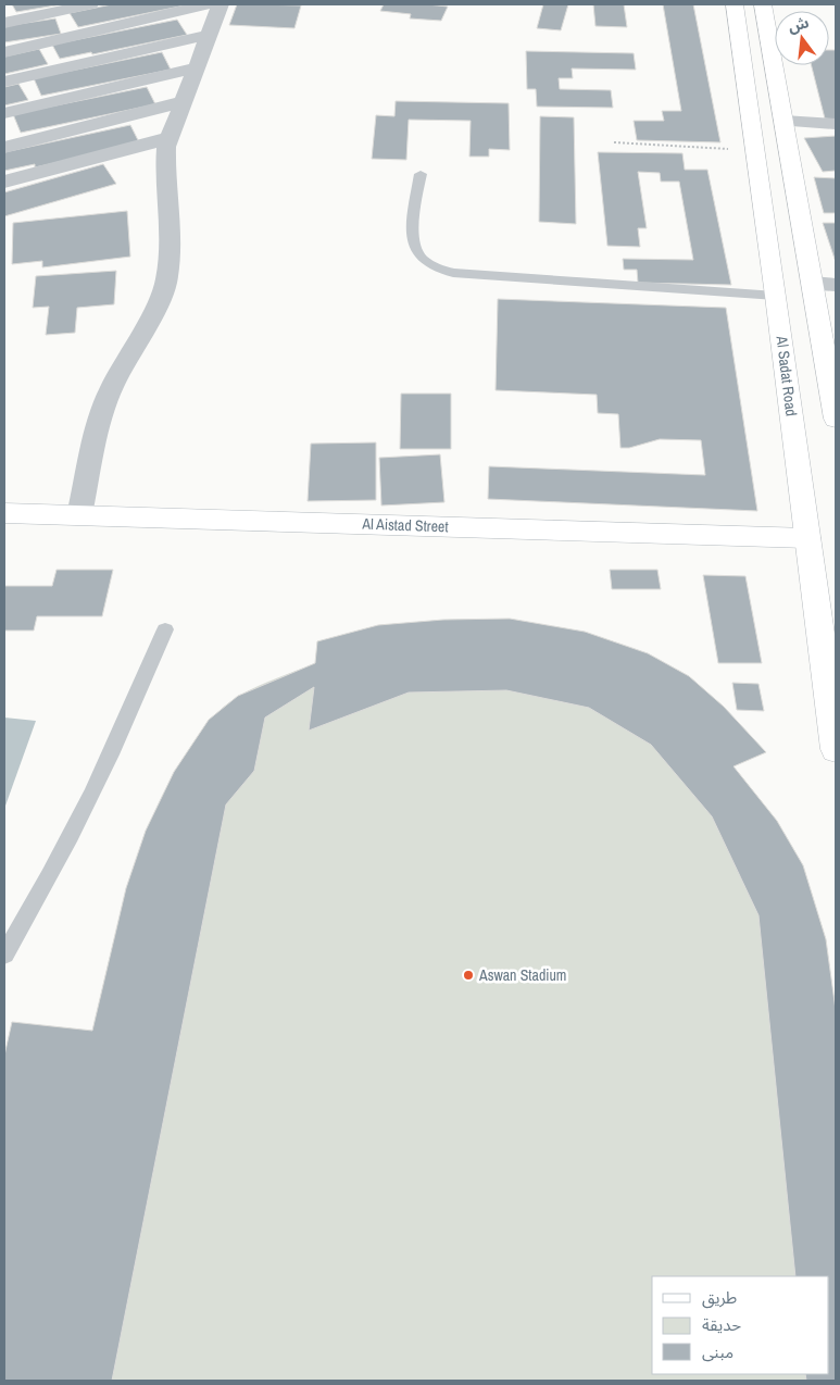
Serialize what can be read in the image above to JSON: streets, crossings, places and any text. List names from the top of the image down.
{
  "streets": {
    "main road": ["Al Sadat Road", "Al Aistad Street"]
  },
  "crossings": [
    ["Al Sadat Road", "Al Aistad Street"]
  ],
  "places": ["Aswan Stadium"],
  "legend": ["طريق", "حديقة", "مبنى"],
  "north": "top"
}
